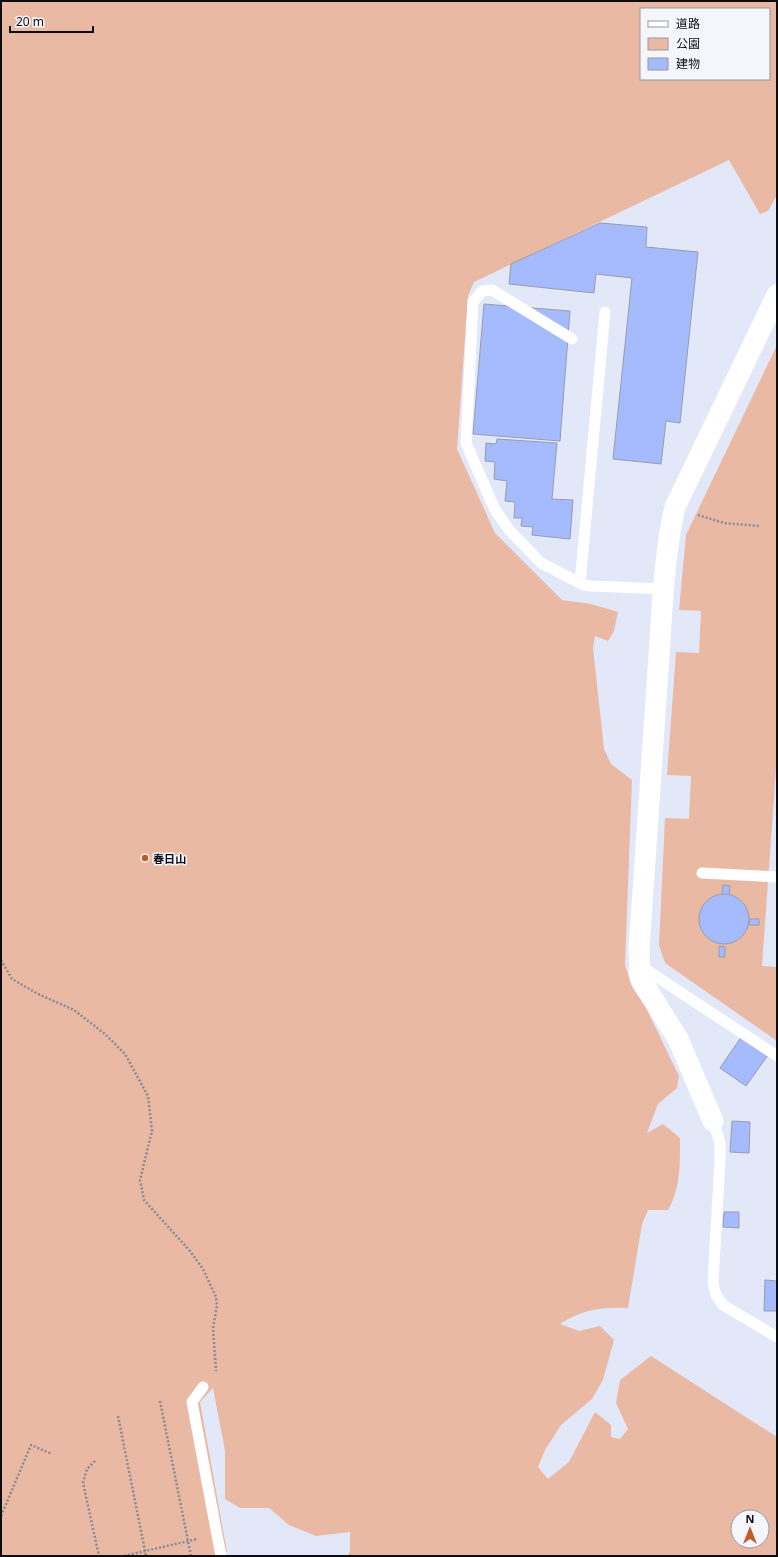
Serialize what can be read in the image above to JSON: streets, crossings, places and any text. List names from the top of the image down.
{
  "places": ["春日山"],
  "legend": ["道路", "公園", "建物"],
  "scale_bar": "20 m",
  "north": "top"
}
